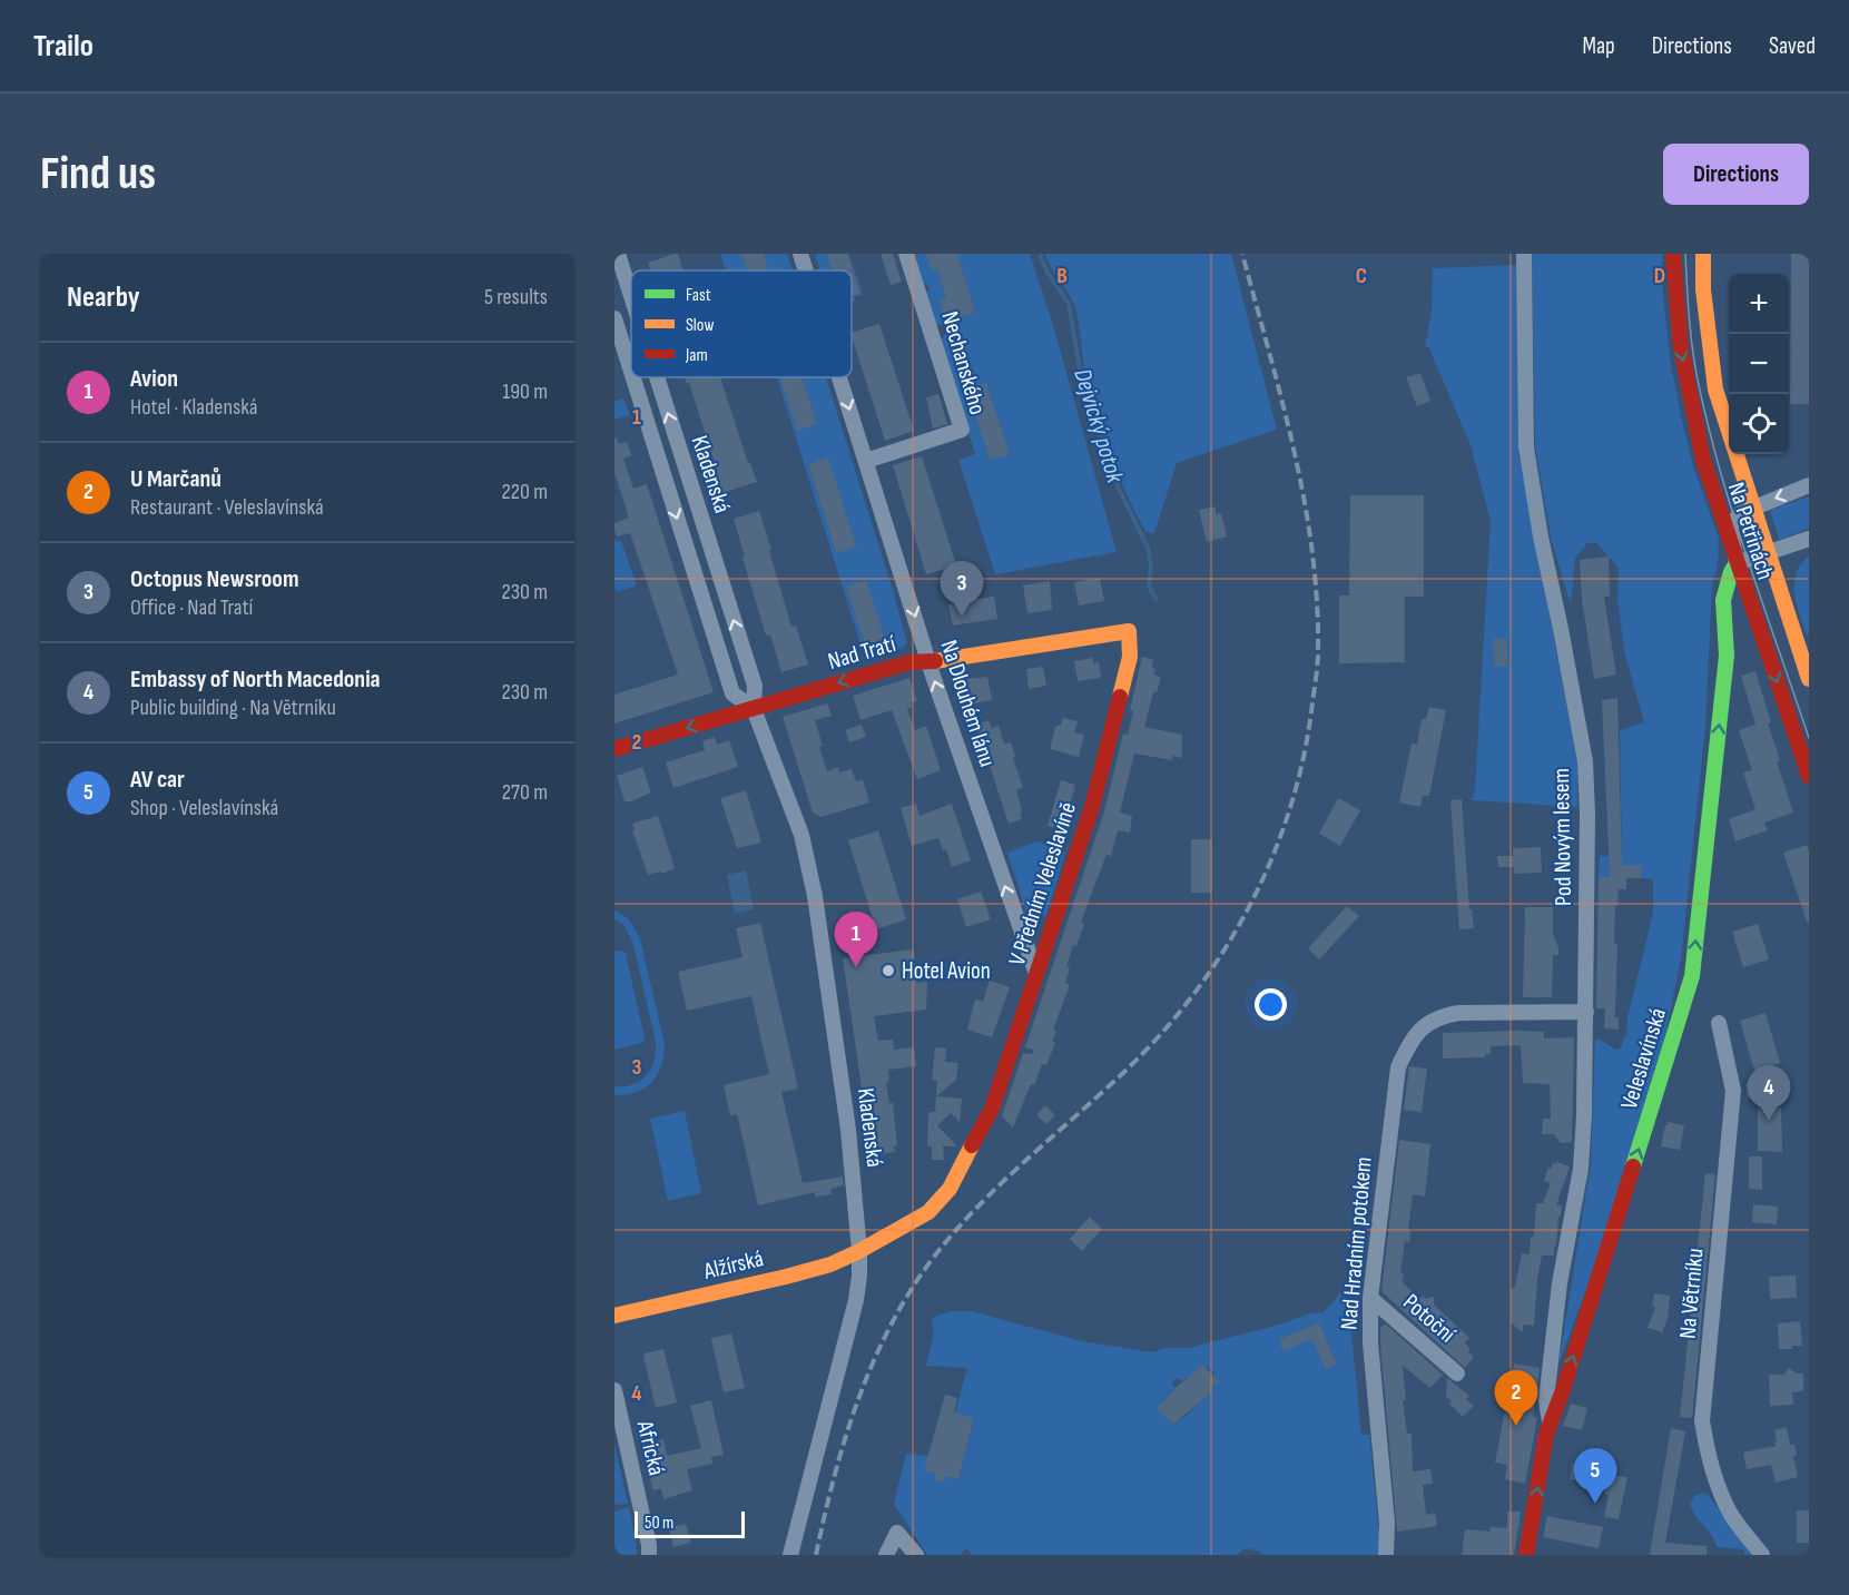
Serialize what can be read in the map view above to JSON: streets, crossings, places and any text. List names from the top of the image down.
{
  "streets": {
    "street": [
      "Nechanského",
      "Kladenská",
      "Na Petřinách",
      "Nad Tratí",
      "Na Dlouhém lánu",
      "Pod Novým lesem",
      "V Předním Veleslavíně",
      "Veleslavínská",
      "Nad Hradním potokem",
      "Alžírská",
      "Na Větrníku",
      "Potoční",
      "Africká"
    ]
  },
  "crossings": [
    ["Nechanského", "Na Dlouhém lánu"],
    ["Kladenská", "Nad Tratí"],
    ["Kladenská", "V Předním Veleslavíně"],
    ["Kladenská", "Alžírská"],
    ["Na Petřinách", "Veleslavínská"],
    ["Nad Tratí", "Na Dlouhém lánu"],
    ["Nad Tratí", "V Předním Veleslavíně"],
    ["Na Dlouhém lánu", "V Předním Veleslavíně"],
    ["Pod Novým lesem", "Veleslavínská"],
    ["Pod Novým lesem", "Nad Hradním potokem"],
    ["V Předním Veleslavíně", "Alžírská"],
    ["Nad Hradním potokem", "Potoční"]
  ],
  "one_way": ["Nad Tratí", "Veleslavínská"],
  "water": ["Dejvický potok"],
  "places": ["Hotel Avion"],
  "legend": ["Fast", "Slow", "Jam"],
  "scale_bar": "50 m",
  "page": {
    "header": "Trailo",
    "nav": ["Map", "Directions", "Saved"],
    "buttons": "Directions",
    "title": "Find us",
    "heading": ["Nearby", "5 results"],
    "map_buttons": ["+", "−"],
    "list": [
      {
        "mark": "1",
        "name": "Avion",
        "note": "Hotel · Kladenská",
        "value": "190 m"
      },
      {
        "mark": "2",
        "name": "U Marčanů",
        "note": "Restaurant · Veleslavínská",
        "value": "220 m"
      },
      {
        "mark": "3",
        "name": "Octopus Newsroom",
        "note": "Office · Nad Tratí",
        "value": "230 m"
      },
      {
        "mark": "4",
        "name": "Embassy of North Macedonia",
        "note": "Public building · Na Větrníku",
        "value": "230 m"
      },
      {
        "mark": "5",
        "name": "AV car",
        "note": "Shop · Veleslavínská",
        "value": "270 m"
      }
    ],
    "pins": [
      "3",
      "1",
      "4",
      "2",
      "5"
    ],
    "scale": "50 m"
  },
  "grid": {
    "columns": ["B", "C", "D"],
    "rows": [
      "1",
      "2",
      "3",
      "4"
    ]
  }
}
